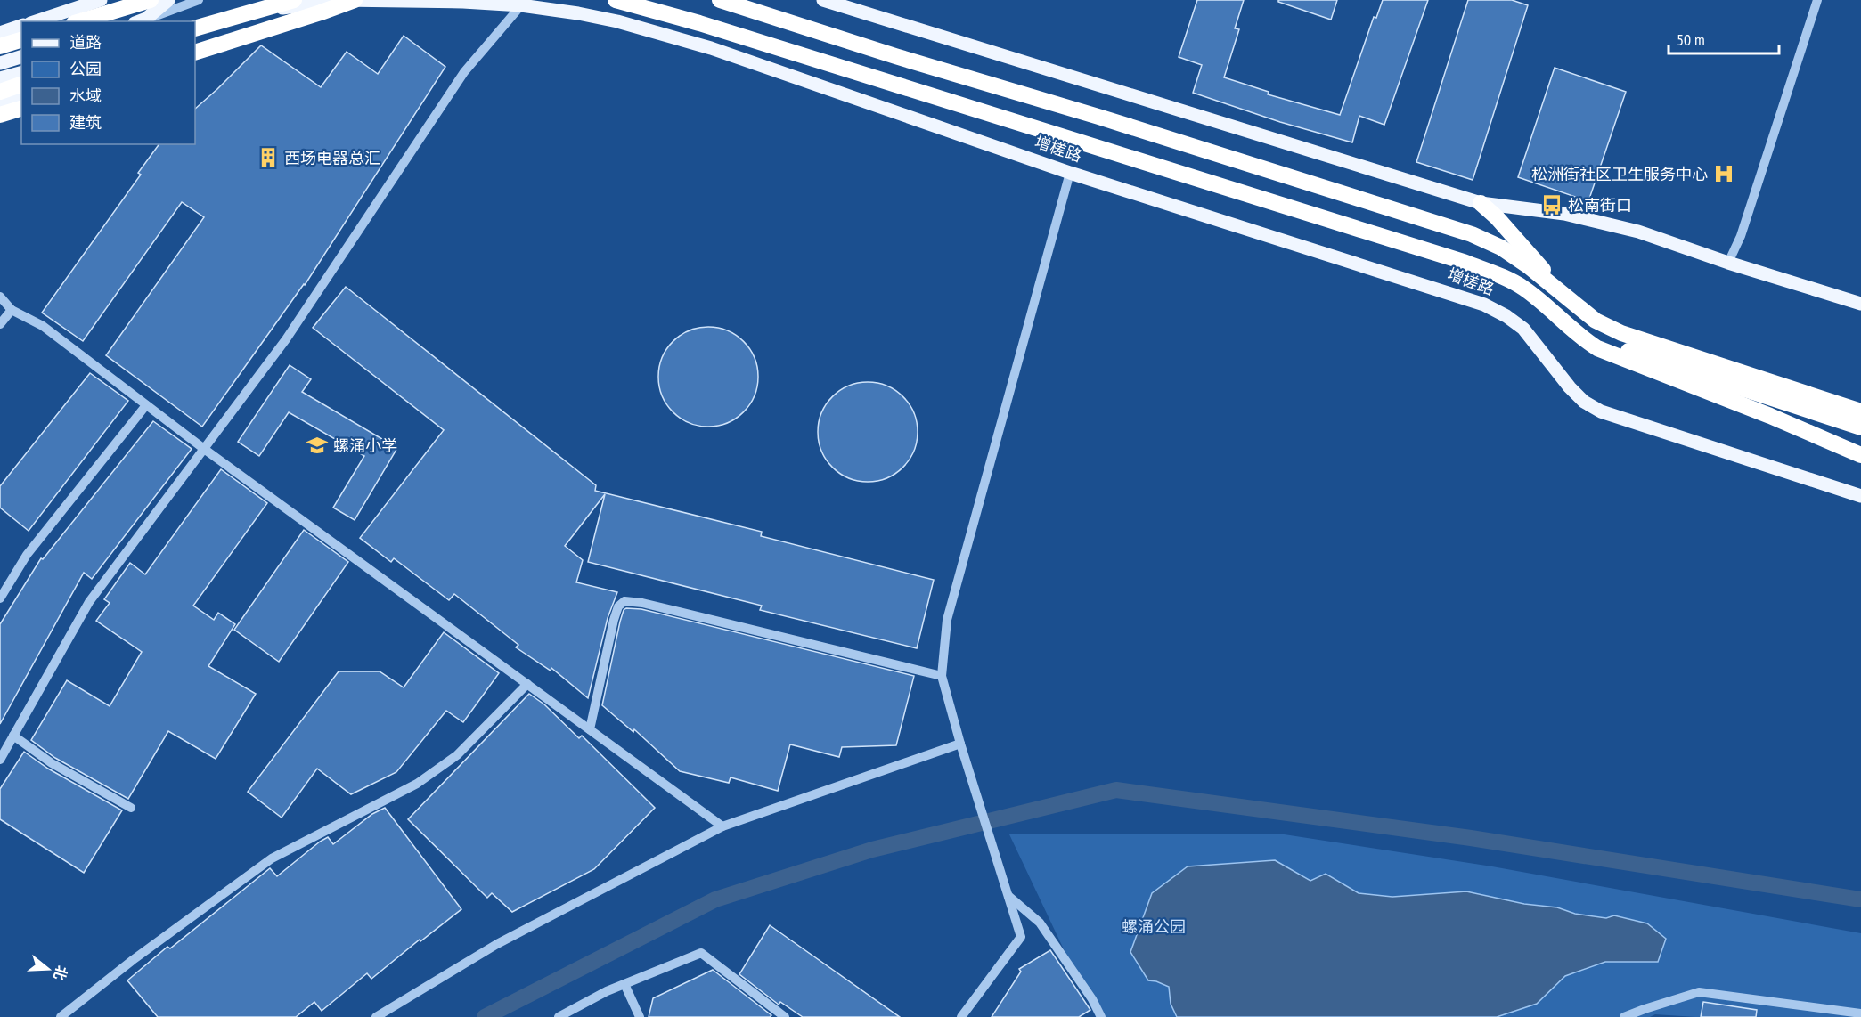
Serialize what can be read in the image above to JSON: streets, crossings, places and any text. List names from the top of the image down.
{
  "streets": {
    "highway": ["增槎路"]
  },
  "parks": ["螺涌公园"],
  "places": {
    "building": ["西场电器总汇"],
    "hospital": ["松洲街社区卫生服务中心"],
    "bus stop": ["松南街口"],
    "school or university": ["螺涌小学"]
  },
  "legend": [
    "道路",
    "公园",
    "水域",
    "建筑"
  ],
  "scale_bar": "50 m",
  "north": "right"
}
